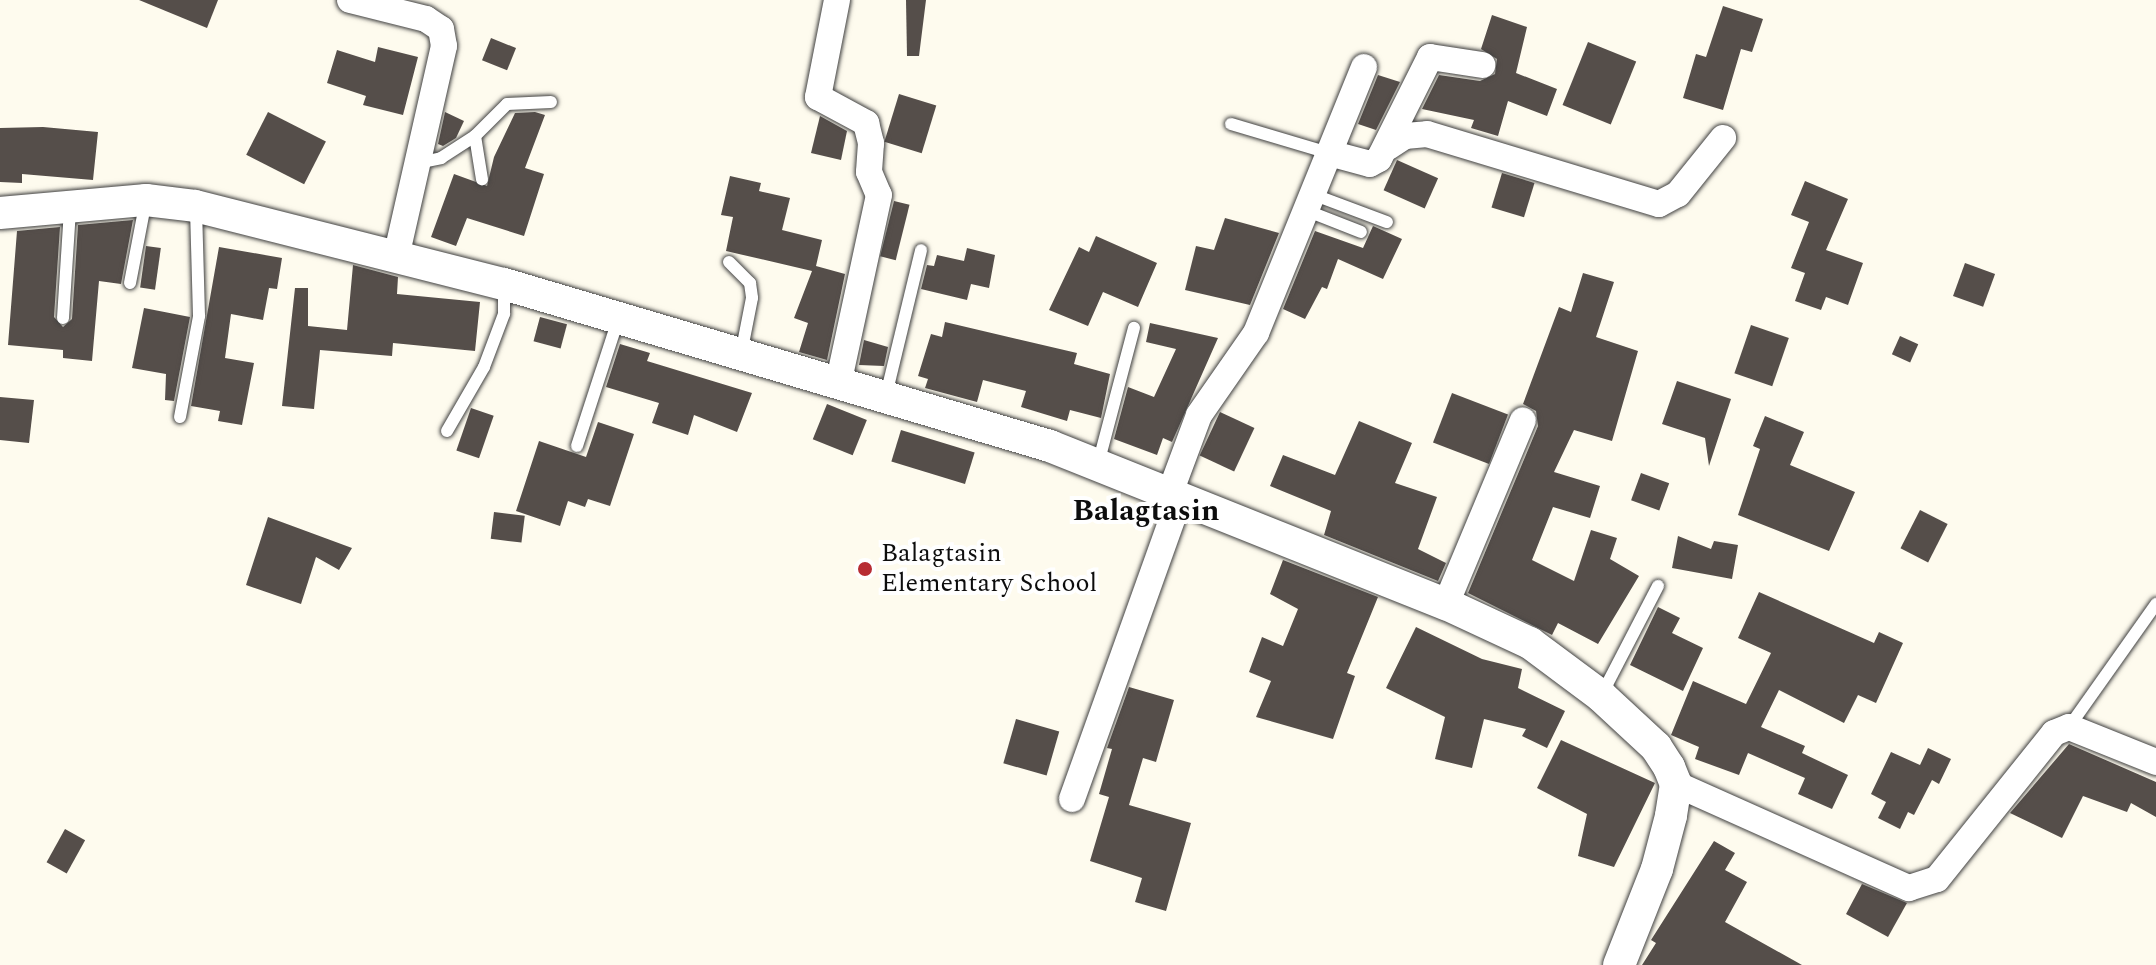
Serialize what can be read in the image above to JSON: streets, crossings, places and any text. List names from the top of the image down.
{
  "districts": ["Balagtasin"],
  "places": ["Balagtasin Elementary School"]
}
